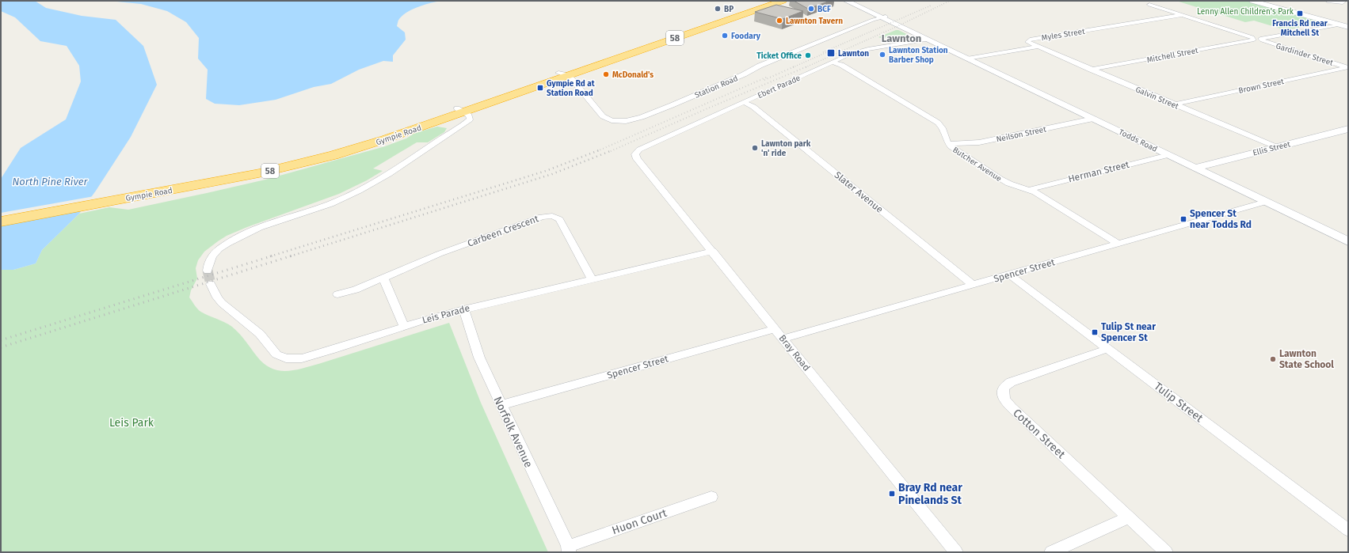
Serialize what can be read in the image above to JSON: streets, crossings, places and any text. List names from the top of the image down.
{
  "streets": {
    "highway": ["58", "Gympie Road"],
    "street": [
      "Myles Street",
      "Gardinder Street",
      "Mitchell Street",
      "Brown Street",
      "Station Road",
      "Ebert Parade",
      "Galvin Street",
      "Neilson Street",
      "Todds Road",
      "Ellis Street",
      "Butcher Avenue",
      "Herman Street",
      "Slater Avenue",
      "Carbeen Crescent",
      "Spencer Street",
      "Leis Parade",
      "Bray Road",
      "Tulip Street",
      "Norfolk Avenue",
      "Cotton Street",
      "Huon Court"
    ]
  },
  "crossings": [
    ["Myles Street", "Galvin Street"],
    ["Myles Street", "Todds Road"],
    ["Gardinder Street", "Mitchell Street"],
    ["Gardinder Street", "Brown Street"],
    ["Mitchell Street", "Galvin Street"],
    ["Brown Street", "Galvin Street"],
    ["Station Road", "Gympie Road"],
    ["Station Road", "Todds Road"],
    ["Ebert Parade", "Todds Road"],
    ["Ebert Parade", "Butcher Avenue"],
    ["Ebert Parade", "Slater Avenue"],
    ["Ebert Parade", "Bray Road"],
    ["Galvin Street", "Ellis Street"],
    ["Neilson Street", "Todds Road"],
    ["Neilson Street", "Butcher Avenue"],
    ["Todds Road", "Ellis Street"],
    ["Todds Road", "Herman Street"],
    ["Todds Road", "Spencer Street"],
    ["Butcher Avenue", "Herman Street"],
    ["Butcher Avenue", "Spencer Street"],
    ["Slater Avenue", "Spencer Street"],
    ["Carbeen Crescent", "Leis Parade"],
    ["Spencer Street", "Bray Road"],
    ["Spencer Street", "Tulip Street"],
    ["Spencer Street", "Norfolk Avenue"],
    ["Leis Parade", "Bray Road"],
    ["Leis Parade", "Norfolk Avenue"],
    ["Tulip Street", "Cotton Street"],
    ["Norfolk Avenue", "Huon Court"]
  ],
  "districts": ["Lawnton"],
  "water": ["North Pine River"],
  "parks": ["Lenny Allen Children's Park", "Leis Park"],
  "places": {
    "other": [
      "BP",
      "BCF",
      "Lawnton Tavern",
      "Foodary",
      "Lawnton Station Barber Shop",
      "Ticket Office",
      "McDonald's",
      "Lawnton park 'n' ride",
      "Lawnton State School"
    ],
    "transit": [
      "Francis Rd near Mitchell St",
      "Lawnton",
      "Gympie Rd at Station Road",
      "Spencer St near Todds Rd",
      "Tulip St near Spencer St",
      "Bray Rd near Pinelands St"
    ]
  }
}
